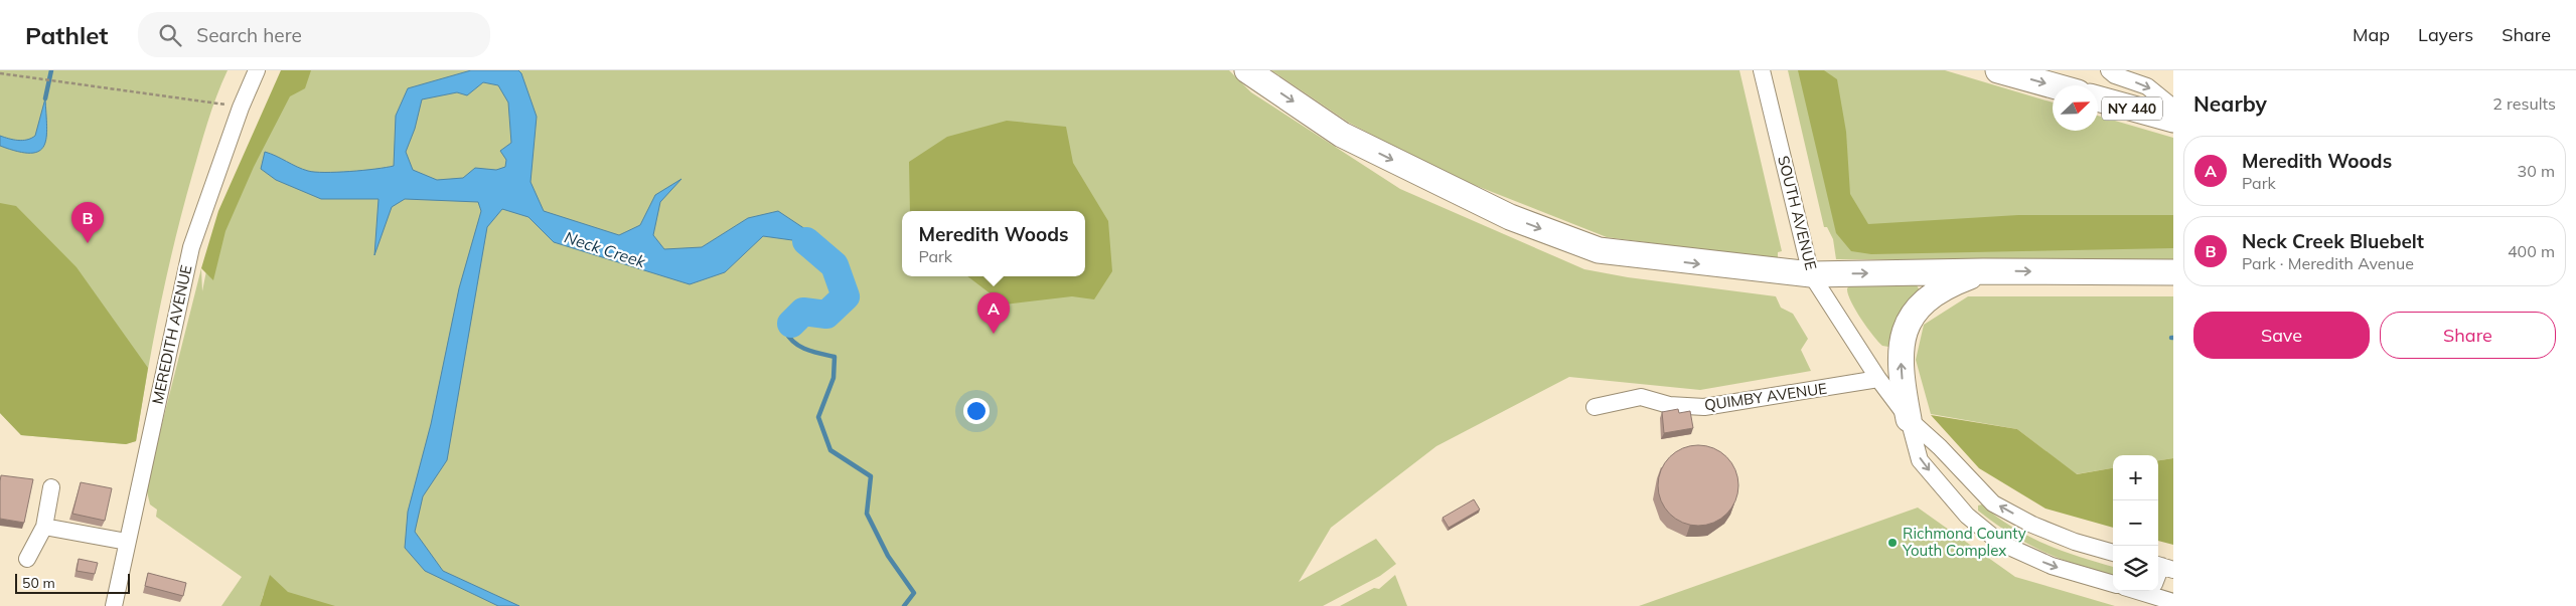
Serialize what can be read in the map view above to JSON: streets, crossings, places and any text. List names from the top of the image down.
{
  "streets": {
    "highway": ["NY 440"],
    "street": ["SOUTH AVENUE", "MEREDITH AVENUE", "QUIMBY AVENUE"]
  },
  "crossings": [
    ["SOUTH AVENUE", "QUIMBY AVENUE"]
  ],
  "water": ["Neck Creek"],
  "places": ["Richmond County Youth Complex"],
  "scale_bar": "50 m",
  "north": "top right",
  "page": {
    "header": "Pathlet",
    "search": "Search here",
    "nav": ["Map", "Layers", "Share"],
    "heading": ["Nearby", "2 results"],
    "list": [
      {
        "mark": "A",
        "name": "Meredith Woods",
        "note": "Park",
        "value": "30 m"
      },
      {
        "mark": "B",
        "name": "Neck Creek Bluebelt",
        "note": "Park · Meredith Avenue",
        "value": "400 m"
      }
    ],
    "pins": ["B", "A"],
    "popup": ["Meredith Woods", "Park"],
    "buttons": ["Save", "Share"],
    "map_buttons": ["+", "−"],
    "scale": "50 m"
  }
}
